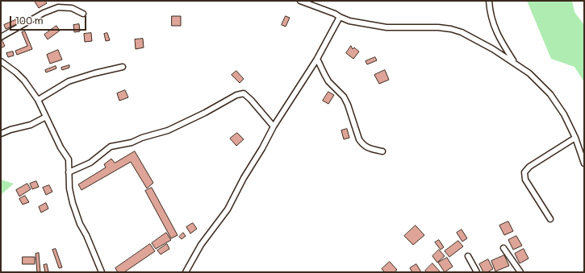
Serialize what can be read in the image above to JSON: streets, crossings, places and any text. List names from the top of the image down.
{
  "scale_bar": "100 m"
}
